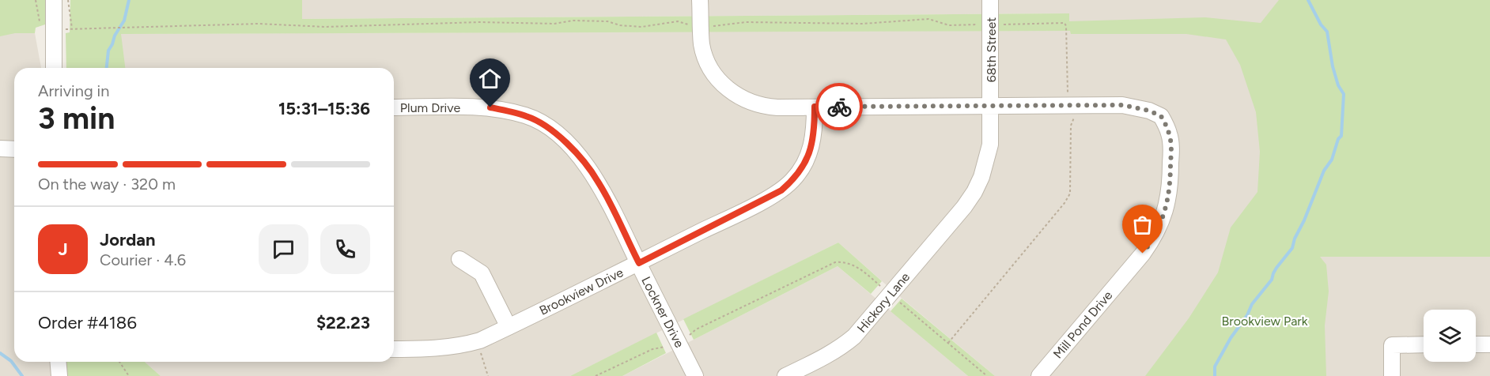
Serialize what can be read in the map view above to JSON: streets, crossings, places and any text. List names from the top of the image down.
{
  "streets": {
    "street": [
      "68th Street",
      "Plum Drive",
      "Brookview Drive",
      "Hickory Lane",
      "Lockner Drive",
      "Mill Pond Drive"
    ]
  },
  "crossings": [
    ["68th Street", "Hickory Lane"],
    ["Plum Drive", "Lockner Drive"],
    ["Brookview Drive", "Lockner Drive"]
  ],
  "parks": ["Brookview Park"],
  "page": {
    "heading": ["3 min", "Arriving in", "15:31–15:36"],
    "panel": [
      "Jordan",
      "Courier · 4.6",
      "Order #4186",
      "$22.23"
    ],
    "bar": "On the way · 320 m",
    "round": "J"
  }
}
